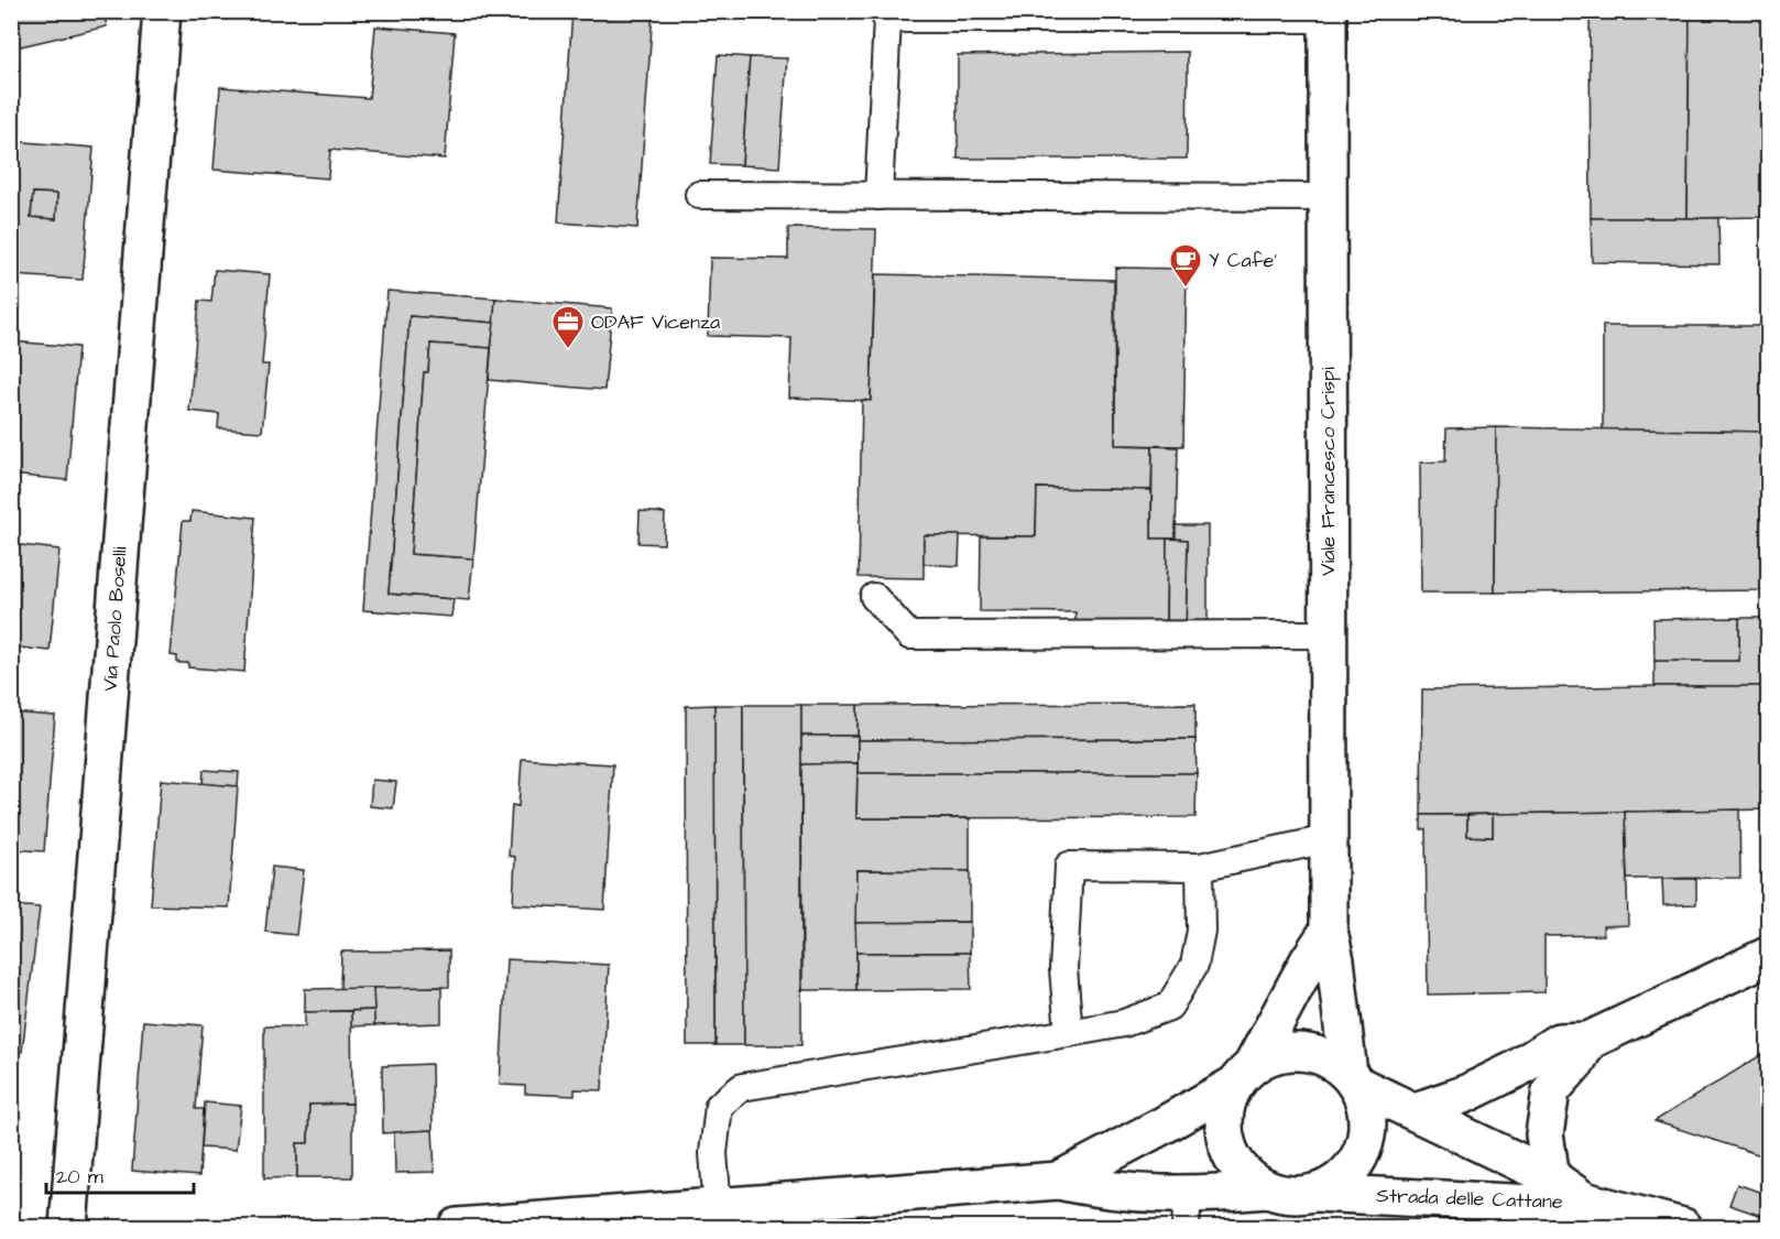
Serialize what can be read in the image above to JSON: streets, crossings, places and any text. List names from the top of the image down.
{
  "streets": {
    "street": ["Viale Francesco Crispi", "Via Paolo Boselli", "Strada delle Cattane"]
  },
  "crossings": [
    ["Viale Francesco Crispi", "Strada delle Cattane"]
  ],
  "places": {
    "cafe": ["Y Cafe'"],
    "office": ["ODAF Vicenza"]
  },
  "scale_bar": "20 m"
}
